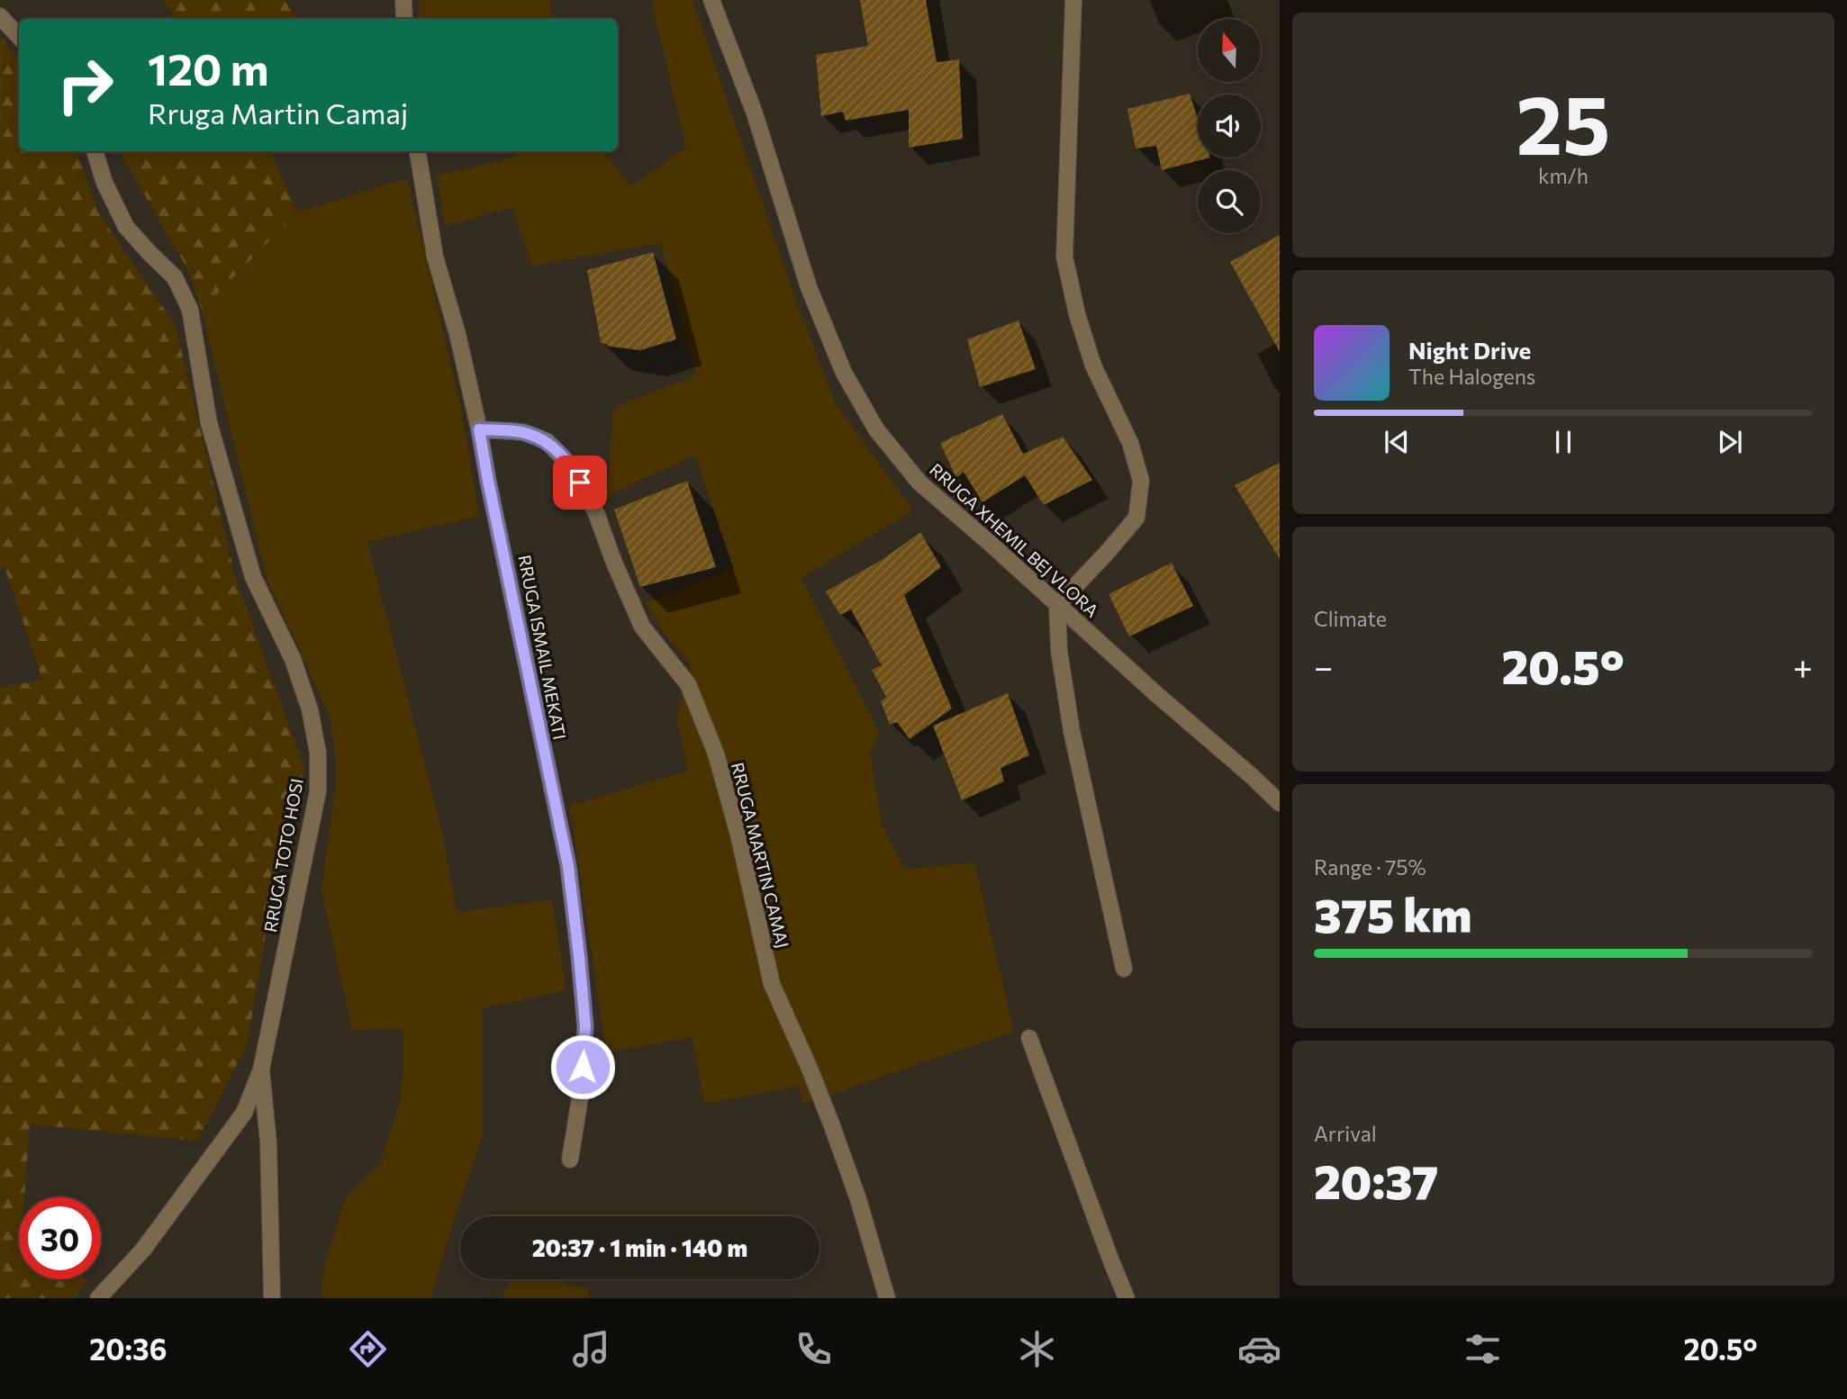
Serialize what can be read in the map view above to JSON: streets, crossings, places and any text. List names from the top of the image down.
{
  "streets": {
    "street": [
      "RRUGA XHEMIL BEJ VLORA",
      "RRUGA ISMAIL MEKATI",
      "RRUGA TOTO HOSI",
      "RRUGA MARTIN CAMAJ"
    ]
  },
  "crossings": [
    ["RRUGA ISMAIL MEKATI", "RRUGA MARTIN CAMAJ"]
  ],
  "north": "top",
  "page": {
    "tile": [
      ["25", "km/h"],
      "Climate",
      ["Range · 75%", "375 km"],
      ["Arrival", "20:37"]
    ],
    "turn": ["120 m", "Rruga Martin Camaj"],
    "song": ["Night Drive", "The Halogens"],
    "heat": ["−", "20.5°", "+"],
    "limit": "30",
    "trip": "20:37 · 1 min · 140 m",
    "tabs": ["20:36", "20.5°"]
  }
}
